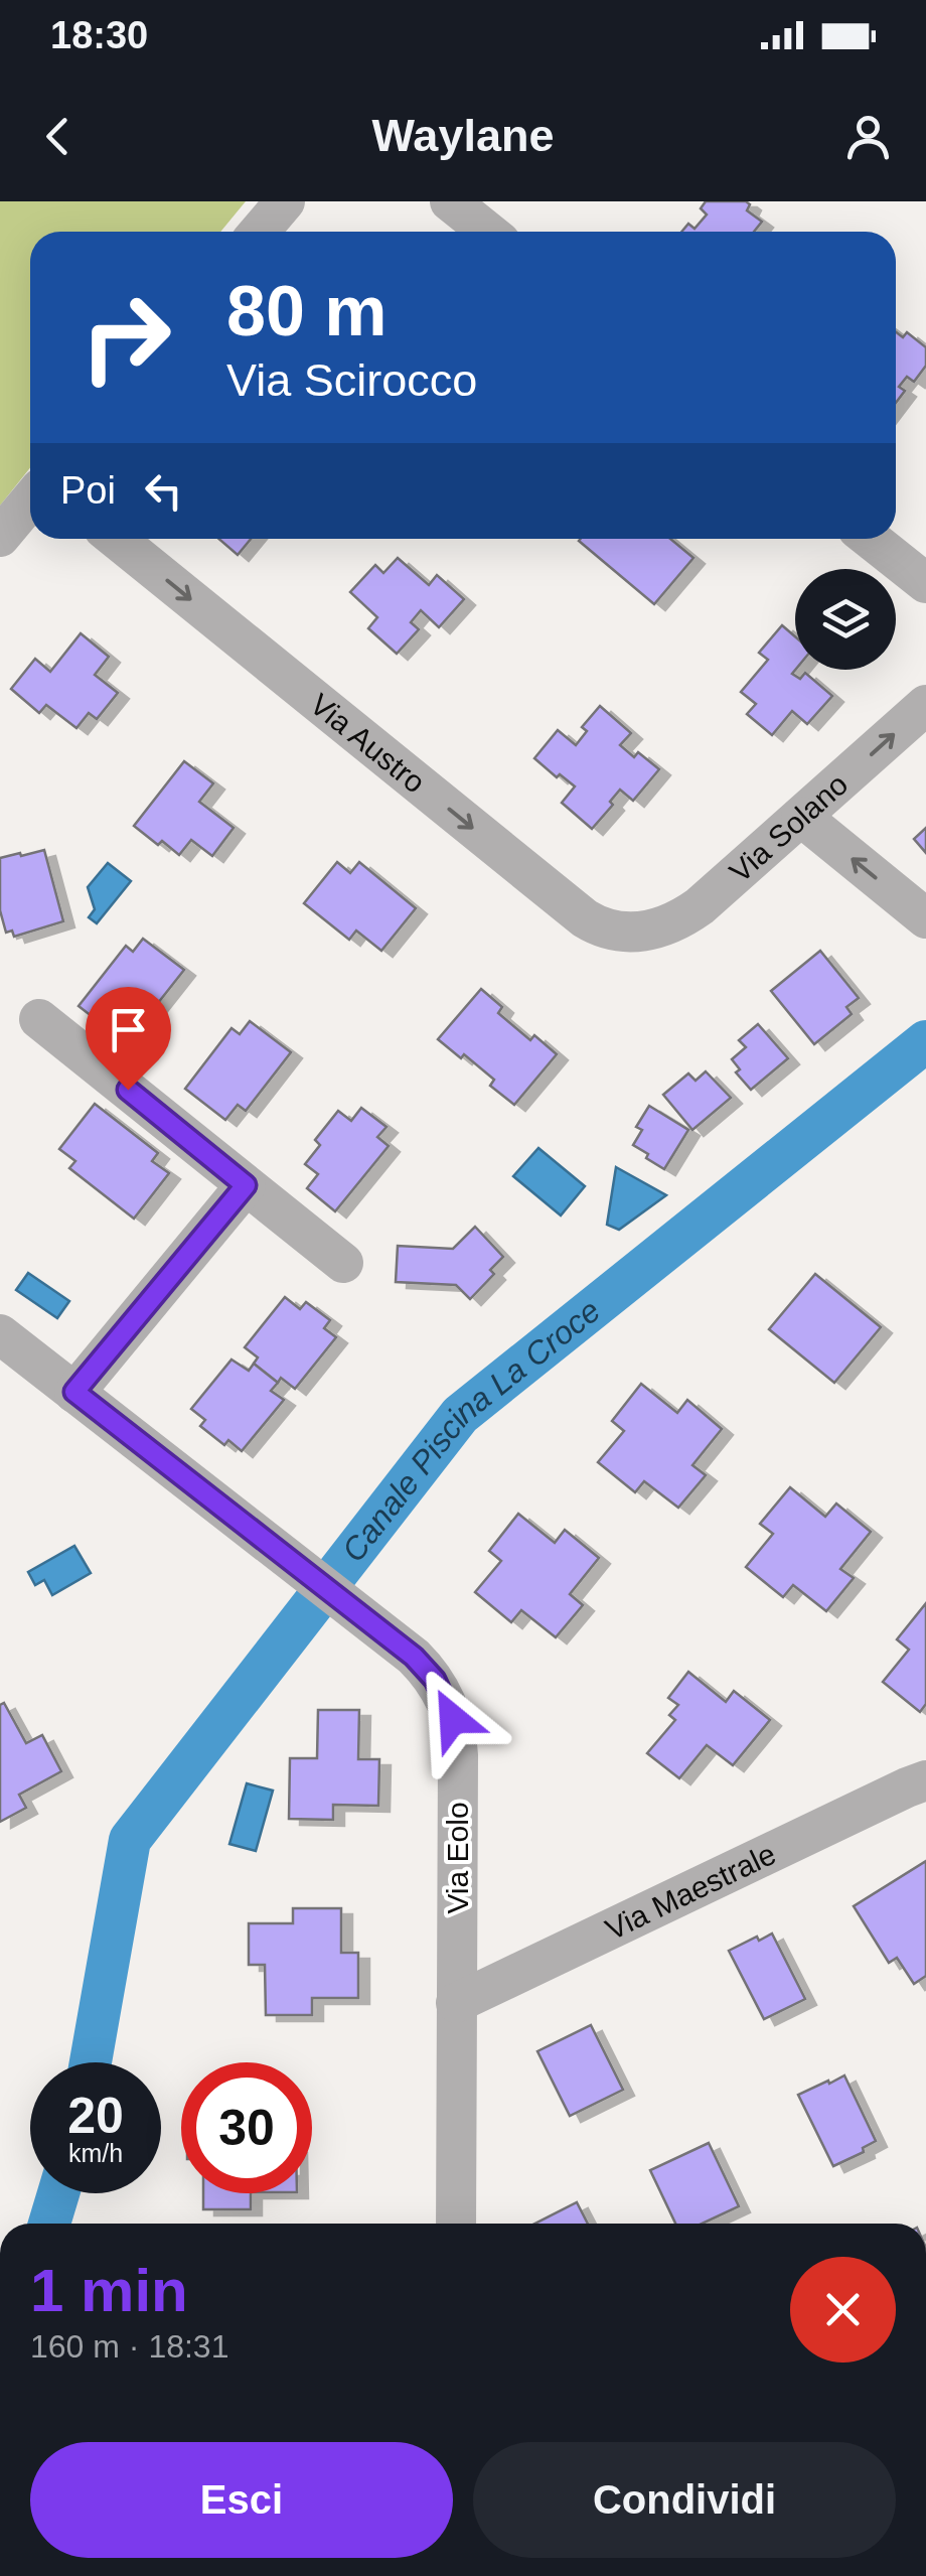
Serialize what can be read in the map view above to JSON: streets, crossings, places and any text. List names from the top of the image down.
{
  "streets": {
    "street": [
      "Via Austro",
      "Via Solano",
      "Via Eolo",
      "Via Maestrale"
    ]
  },
  "crossings": [
    ["Via Austro", "Via Solano"],
    ["Via Eolo", "Via Maestrale"]
  ],
  "one_way": ["Via Austro", "Via Solano"],
  "water": ["Canale Piscina La Croce"],
  "page": {
    "status": "18:30",
    "header": "Waylane",
    "turn": ["80 m", "Via Scirocco"],
    "then": "Poi",
    "speed": "20 km/h",
    "limit": "30",
    "heading": ["1 min", "160 m · 18:31"],
    "buttons": ["Esci", "Condividi"]
  }
}
